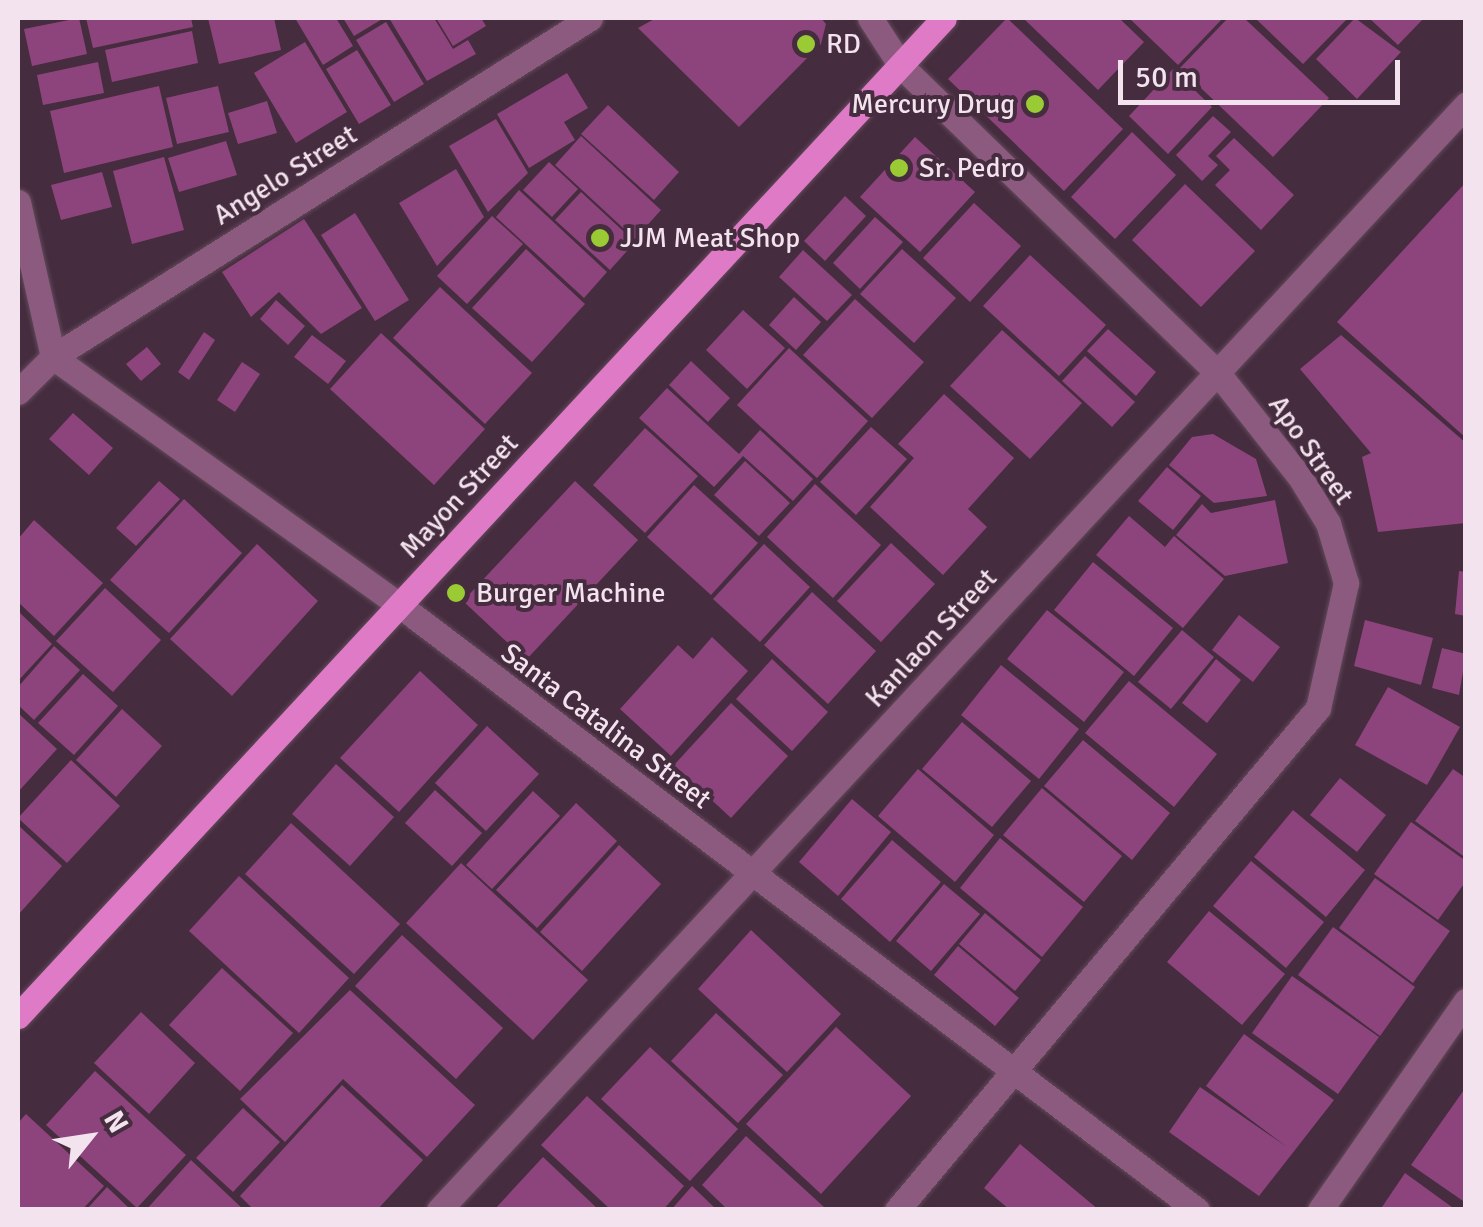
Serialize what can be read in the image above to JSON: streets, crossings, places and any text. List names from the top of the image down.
{
  "streets": {
    "main road": ["Mayon Street"],
    "street": [
      "Angelo Street",
      "Apo Street",
      "Kanlaon Street",
      "Santa Catalina Street"
    ]
  },
  "crossings": [
    ["Angelo Street", "Santa Catalina Street"],
    ["Apo Street", "Mayon Street"],
    ["Apo Street", "Kanlaon Street"],
    ["Apo Street", "Santa Catalina Street"],
    ["Mayon Street", "Santa Catalina Street"],
    ["Kanlaon Street", "Santa Catalina Street"]
  ],
  "places": [
    "RD",
    "Mercury Drug",
    "Sr. Pedro",
    "JJM Meat Shop",
    "Burger Machine"
  ],
  "scale_bar": "50 m",
  "north": "top right"
}
